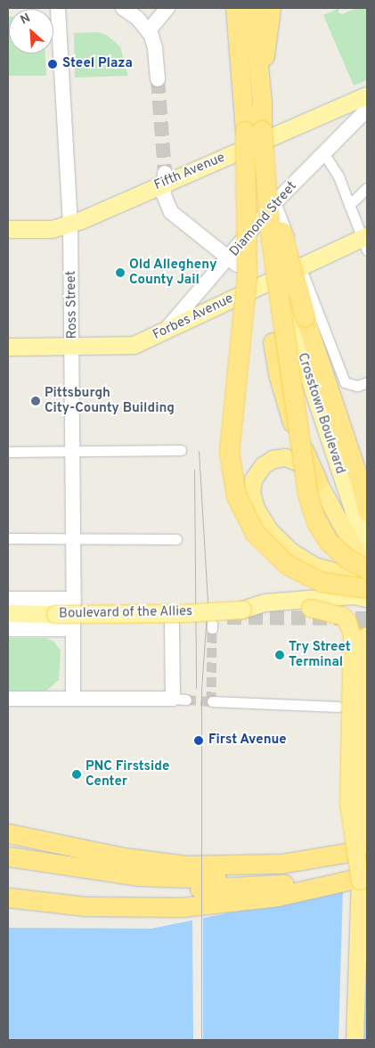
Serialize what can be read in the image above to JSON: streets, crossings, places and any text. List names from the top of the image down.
{
  "streets": {
    "main road": [
      "Fifth Avenue",
      "Diamond Street",
      "Ross Street",
      "Forbes Avenue",
      "Crosstown Boulevard",
      "Boulevard of the Allies"
    ]
  },
  "crossings": [
    ["Fifth Avenue", "Ross Street"],
    ["Diamond Street", "Forbes Avenue"],
    ["Ross Street", "Forbes Avenue"],
    ["Forbes Avenue", "Crosstown Boulevard"]
  ],
  "places": [
    "Steel Plaza",
    "Old Allegheny County Jail",
    "Pittsburgh City-County Building",
    "Try Street Terminal",
    "First Avenue",
    "PNC Firstside Center"
  ],
  "north": "top left"
}
